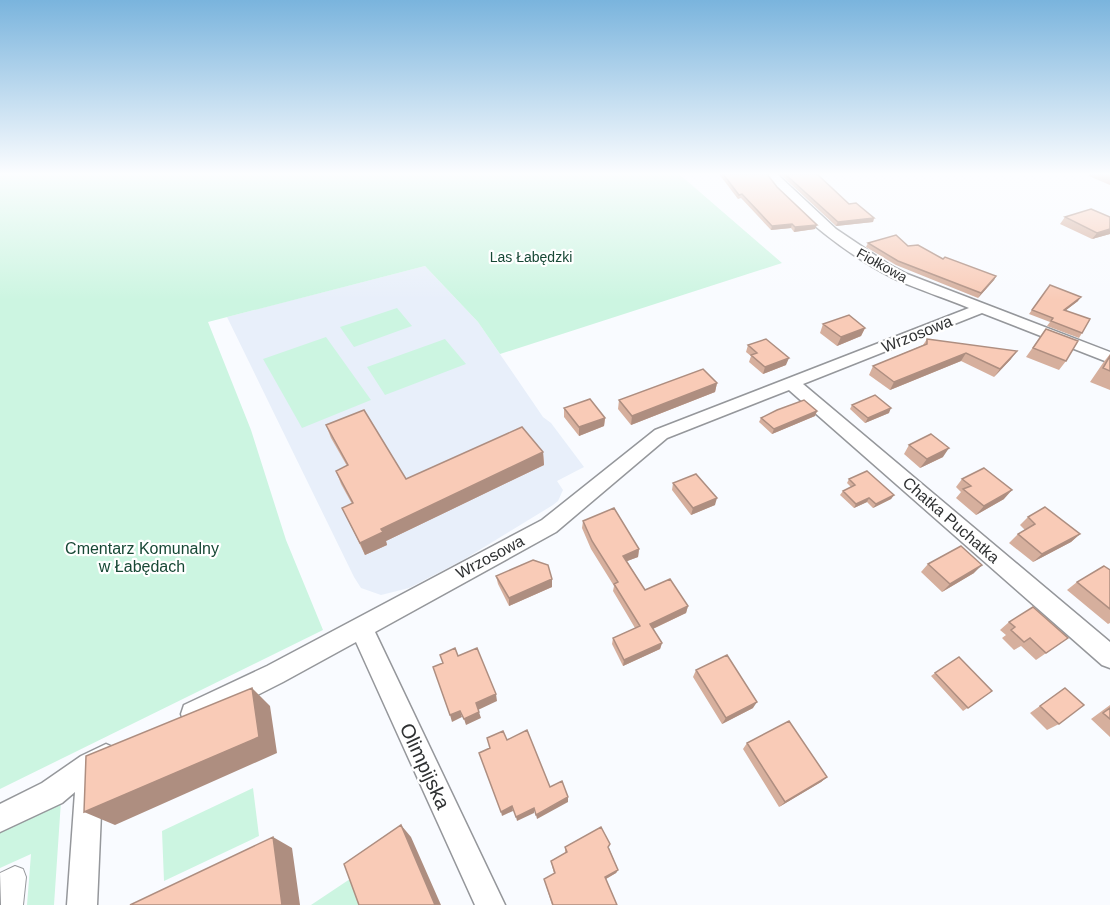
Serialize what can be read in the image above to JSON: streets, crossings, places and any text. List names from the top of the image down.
{
  "streets": {
    "street": [
      "Fiołkowa",
      "Wrzosowa",
      "Chatka Puchatka",
      "Olimpijska"
    ]
  },
  "crossings": [
    ["Fiołkowa", "Wrzosowa"],
    ["Wrzosowa", "Chatka Puchatka"],
    ["Wrzosowa", "Olimpijska"]
  ],
  "parks": ["Las Łabędzki", "Cmentarz Komunalny w Łabędach"]
}
